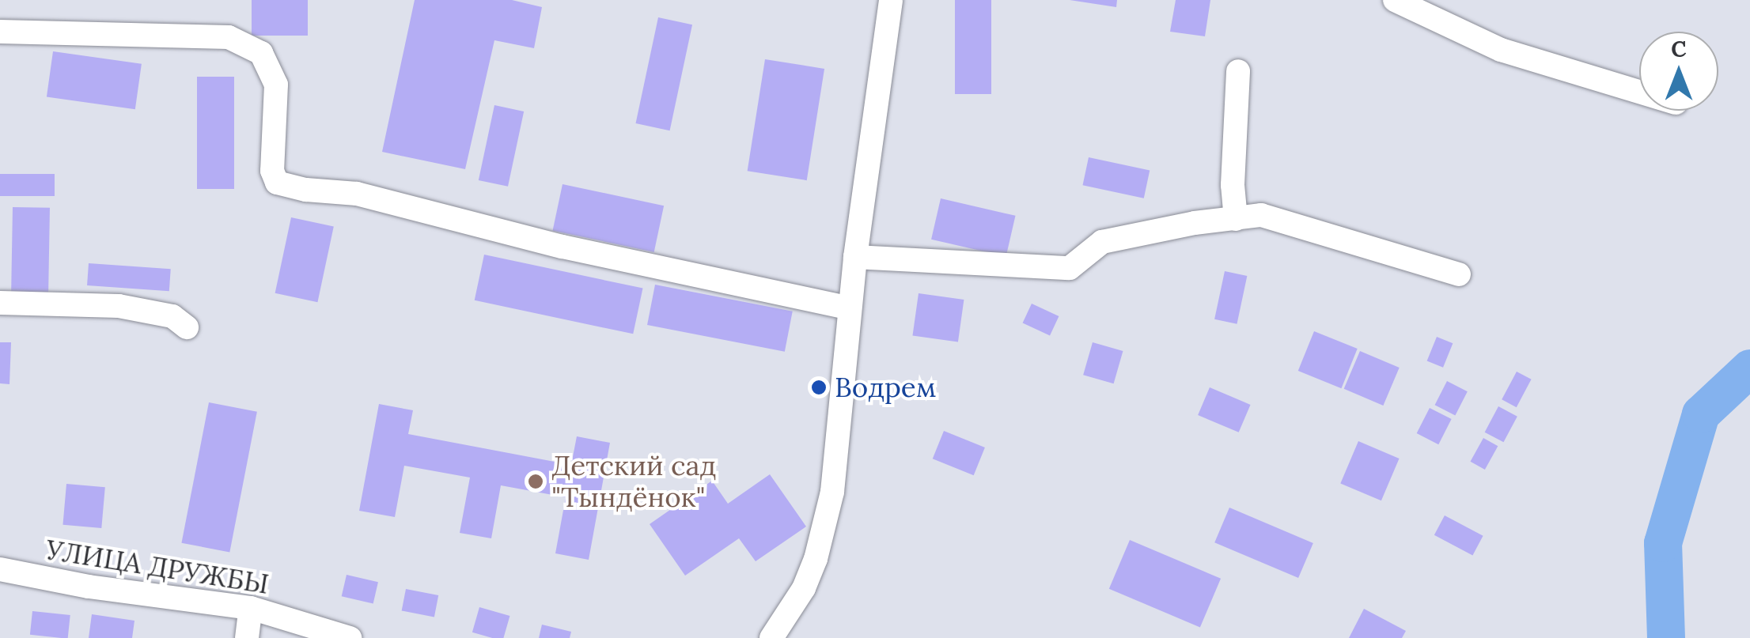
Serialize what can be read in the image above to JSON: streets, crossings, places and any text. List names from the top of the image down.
{
  "streets": {
    "street": ["УЛИЦА ДРУЖБЫ"]
  },
  "places": ["Водрем", "Детский сад \"Тындёнок\""],
  "north": "top"
}
